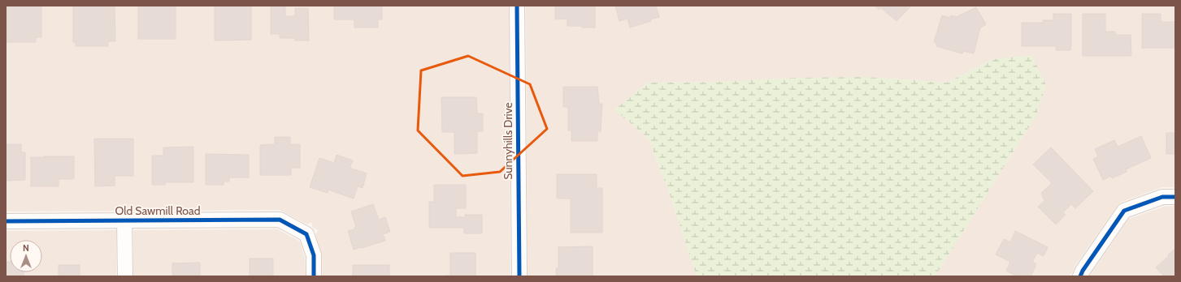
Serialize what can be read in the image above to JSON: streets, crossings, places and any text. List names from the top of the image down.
{
  "streets": {
    "street": ["Sunnyhills Drive", "Old Sawmill Road"]
  },
  "north": "top"
}
